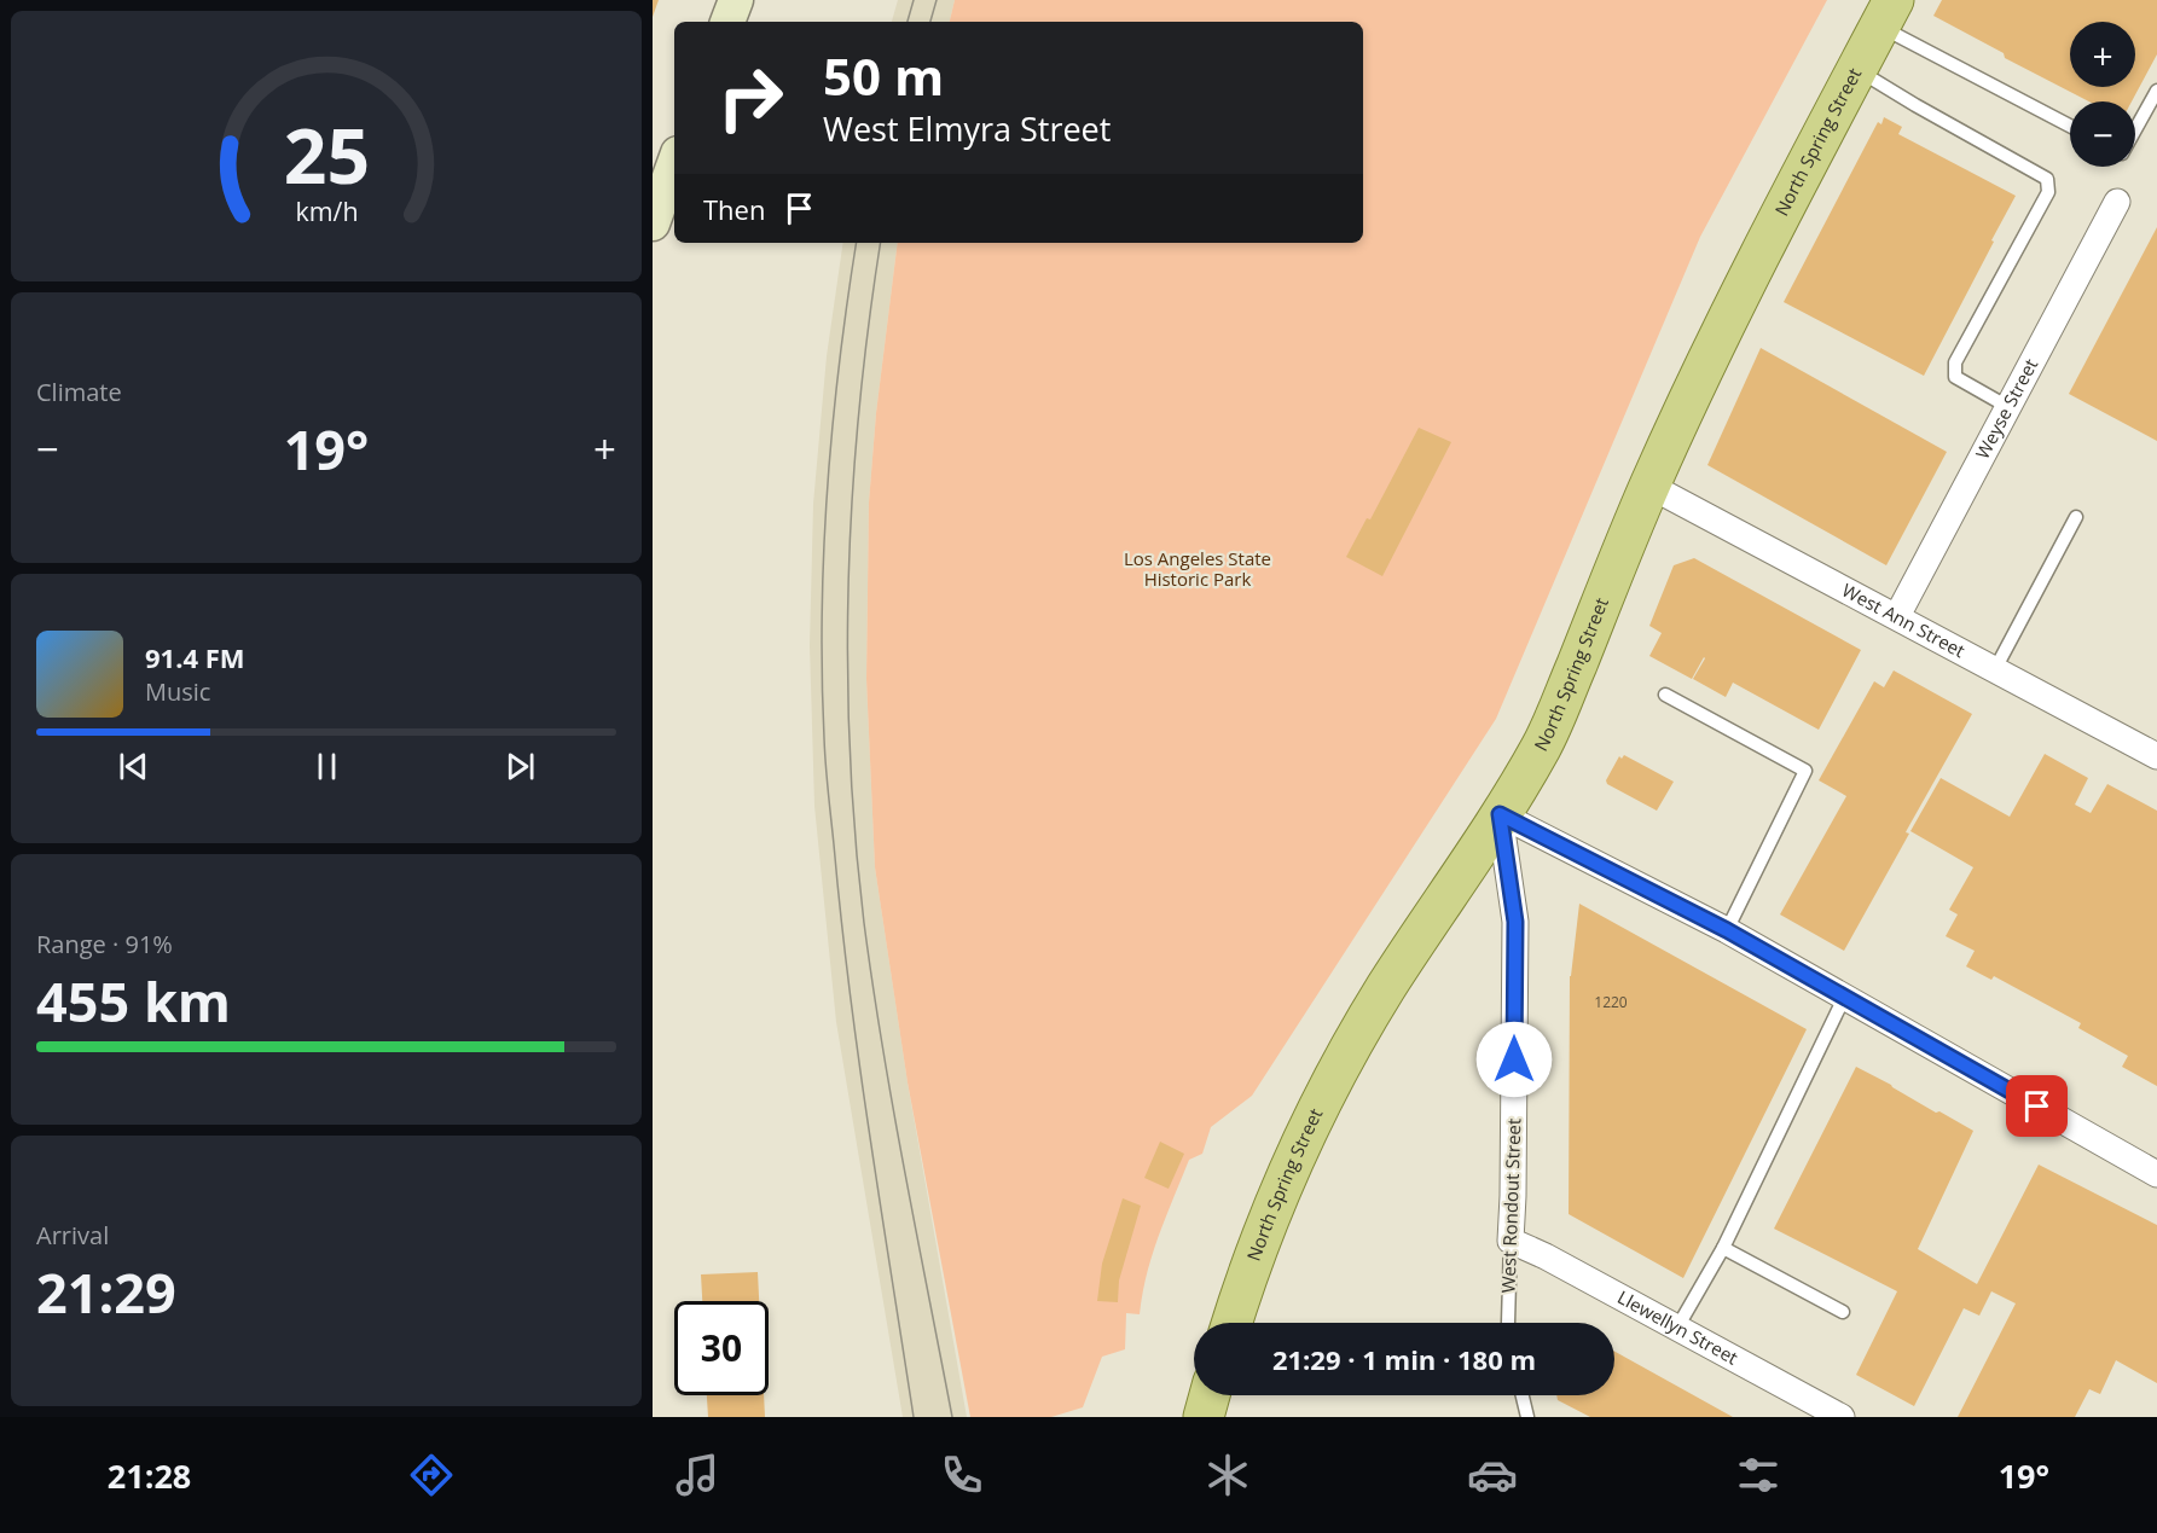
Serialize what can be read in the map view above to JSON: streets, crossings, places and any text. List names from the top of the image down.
{
  "streets": {
    "main road": ["North Spring Street"],
    "street": [
      "Weyse Street",
      "West Ann Street",
      "West Rondout Street",
      "Llewellyn Street"
    ]
  },
  "crossings": [
    ["North Spring Street", "West Ann Street"],
    ["North Spring Street", "West Rondout Street"],
    ["Weyse Street", "West Ann Street"],
    ["West Rondout Street", "Llewellyn Street"]
  ],
  "parks": ["Los Angeles State Historic Park"],
  "house_numbers": ["1220"],
  "page": {
    "map_buttons": ["+", "−"],
    "turn": ["50 m", "West Elmyra Street"],
    "then": "Then",
    "tile": [
      "Climate",
      ["Range · 91%", "455 km"],
      ["Arrival", "21:29"]
    ],
    "heat": ["−", "19°", "+"],
    "song": ["91.4 FM", "Music"],
    "limit": "30",
    "trip": "21:29 · 1 min · 180 m",
    "tabs": ["21:28", "19°"],
    "gauge": ["25", "km/h"]
  }
}
